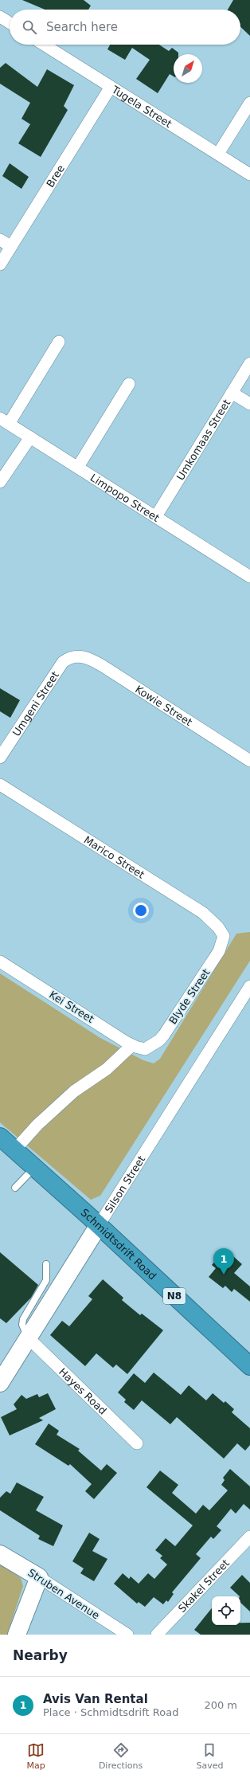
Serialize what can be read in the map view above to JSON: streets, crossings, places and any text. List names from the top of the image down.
{
  "streets": {
    "highway": ["Schmidtsdrift Road", "N8"],
    "street": [
      "Tugela Street",
      "Bree",
      "Umkomaas Street",
      "Limpopo Street",
      "Umgeni Street",
      "Kowie Street",
      "Marico Street",
      "Blyde Street",
      "Kei Street",
      "Silson Street",
      "Hayes Road",
      "Skakel Street",
      "Struben Avenue"
    ]
  },
  "crossings": [
    ["Tugela Street", "Bree"],
    ["Umkomaas Street", "Limpopo Street"],
    ["Umgeni Street", "Kowie Street"],
    ["Marico Street", "Blyde Street"],
    ["Blyde Street", "Kei Street"],
    ["Silson Street", "Schmidtsdrift Road"],
    ["Silson Street", "Hayes Road"]
  ],
  "north": "top right",
  "page": {
    "search": "Search here",
    "pins": "1",
    "heading": "Nearby",
    "list": [
      {
        "mark": "1",
        "name": "Avis Van Rental",
        "note": "Place · Schmidtsdrift Road",
        "value": "200 m"
      }
    ],
    "nav": ["Map", "Directions", "Saved"]
  }
}
